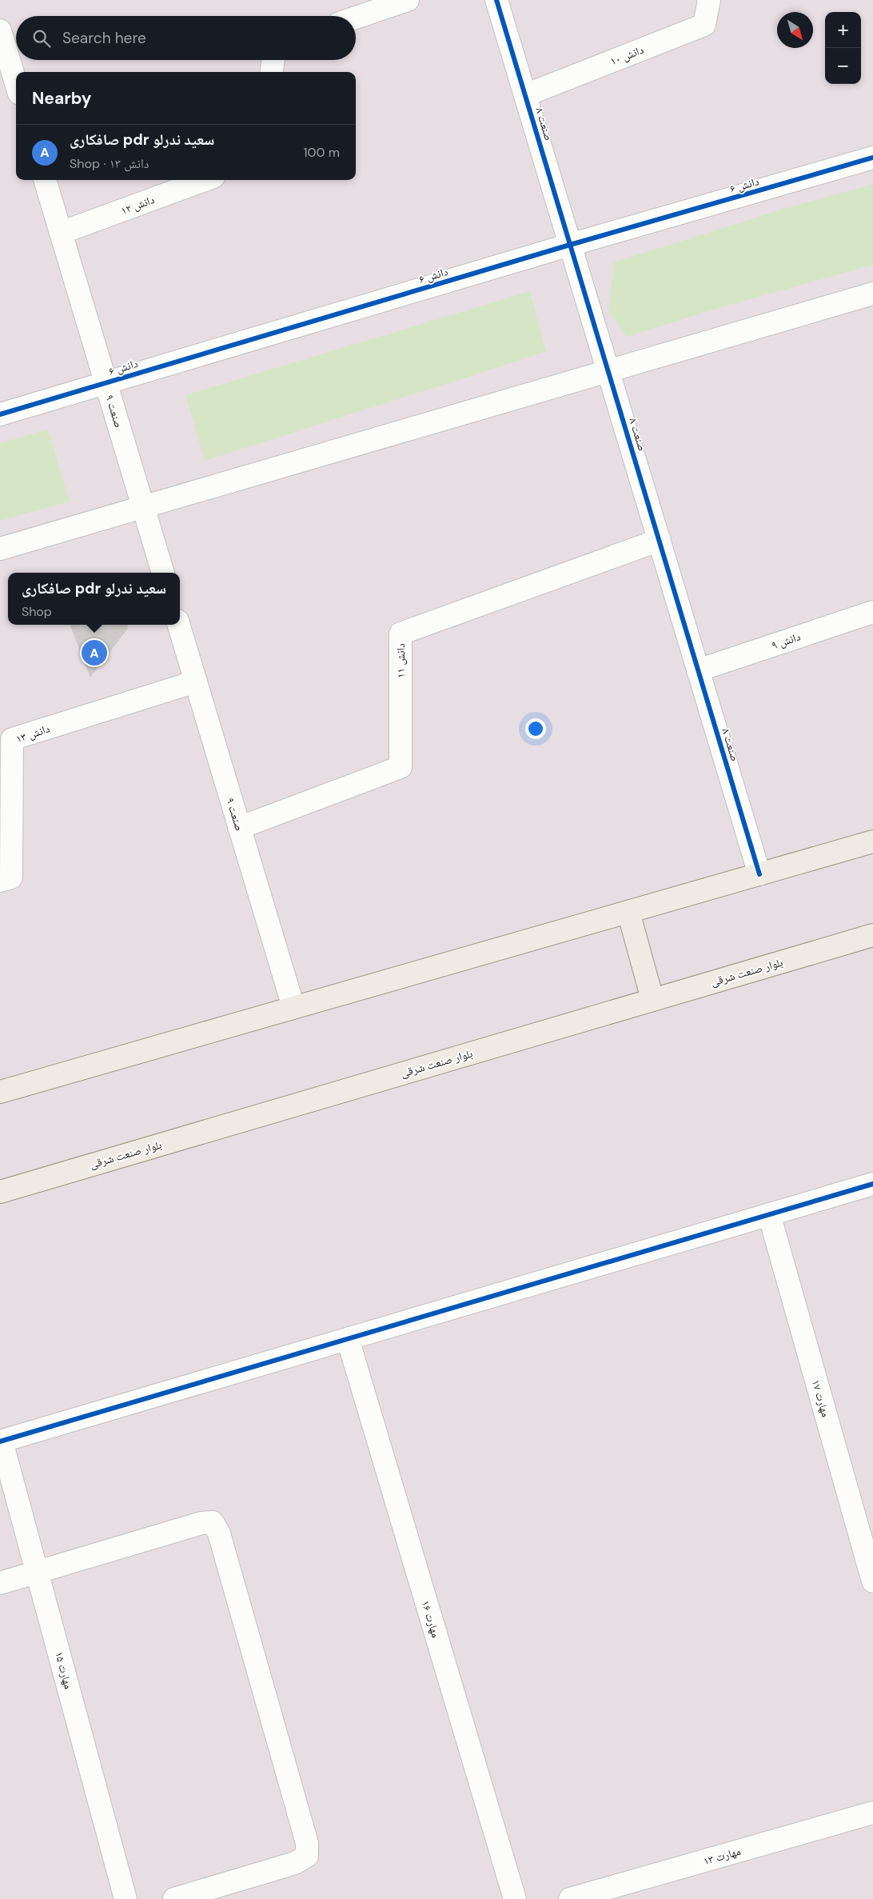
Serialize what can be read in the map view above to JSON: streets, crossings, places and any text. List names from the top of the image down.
{
  "streets": {
    "main road": ["بلوار صنعت شرقی"],
    "street": [
      "دانش ۱۰",
      "صنعت ۸",
      "دانش ۶",
      "دانش ۱۲",
      "صنعت ۹",
      "دانش ۹",
      "دانش ۱۱",
      "دانش ۱۳",
      "مهارت ۱۷",
      "مهارت ۱۶",
      "مهارت ۱۵",
      "مهارت ۱۳"
    ]
  },
  "crossings": [
    ["دانش ۱۰", "صنعت ۸"],
    ["صنعت ۸", "دانش ۶"],
    ["صنعت ۸", "دانش ۹"],
    ["صنعت ۸", "دانش ۱۱"],
    ["دانش ۶", "صنعت ۹"],
    ["دانش ۱۲", "صنعت ۹"],
    ["صنعت ۹", "دانش ۱۱"],
    ["صنعت ۹", "دانش ۱۳"]
  ],
  "north": "bottom right",
  "page": {
    "map_buttons": ["+", "−"],
    "search": "Search here",
    "heading": "Nearby",
    "list": [
      {
        "mark": "A",
        "name": "صافکاری pdr سعید ندرلو",
        "note": "Shop · دانش ۱۳",
        "value": "100 m"
      }
    ],
    "popup": ["صافکاری pdr سعید ندرلو", "Shop"],
    "pins": "A"
  }
}
